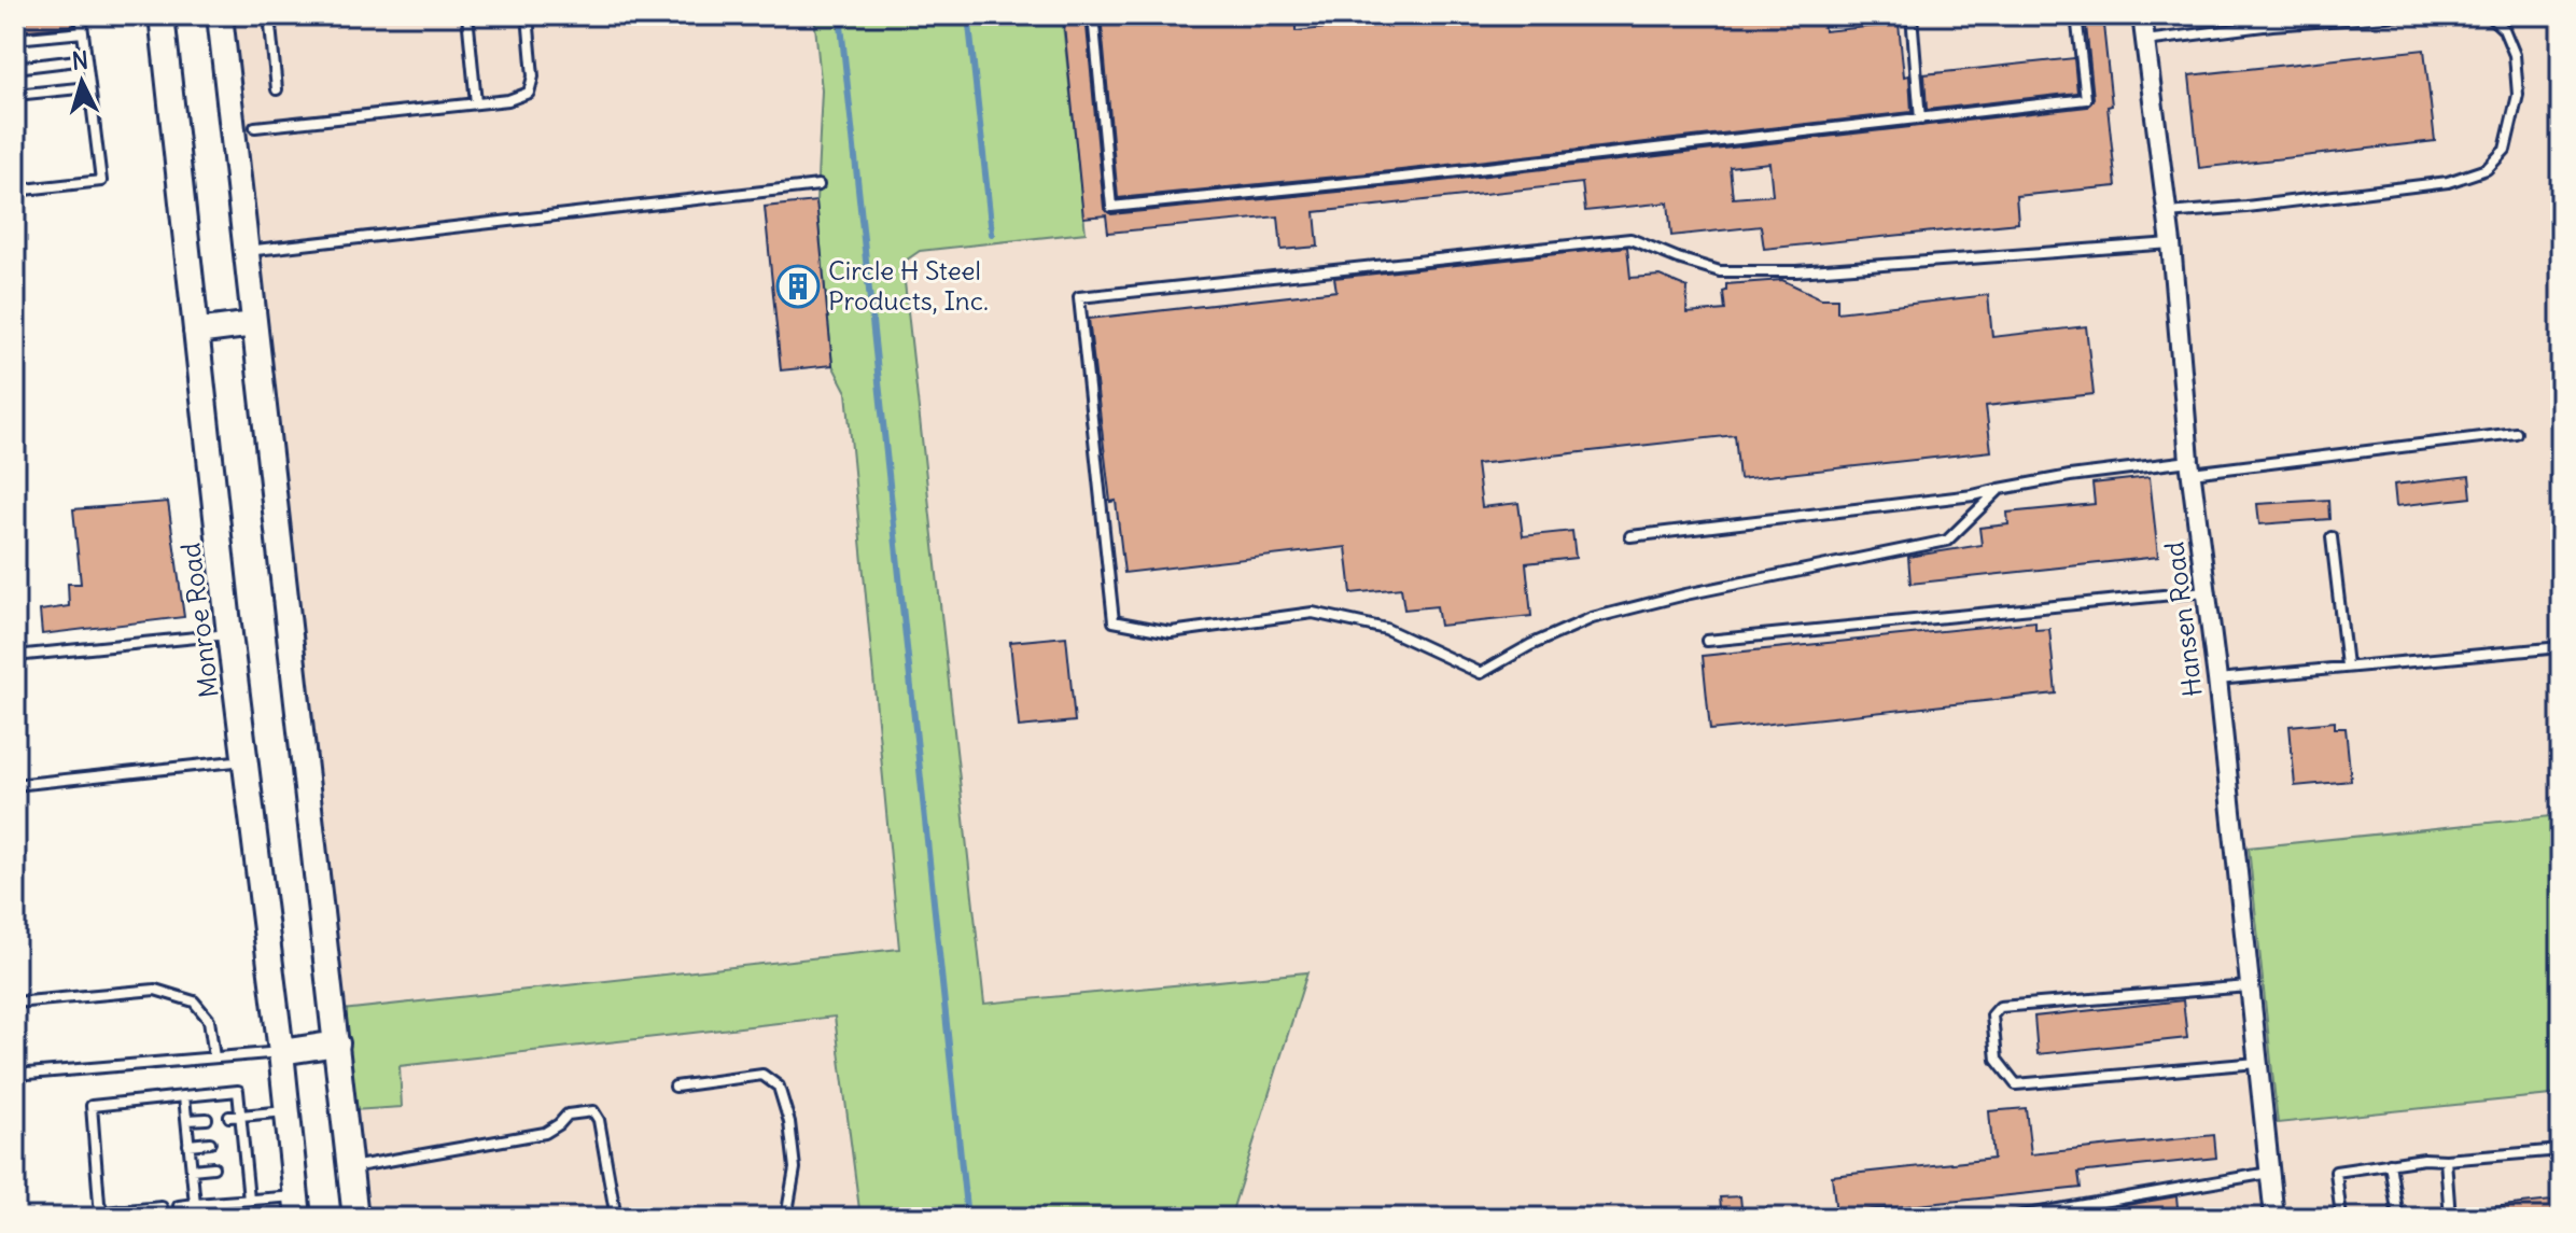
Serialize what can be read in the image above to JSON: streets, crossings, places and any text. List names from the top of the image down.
{
  "streets": {
    "main road": ["Monroe Road"],
    "street": ["Hansen Road"]
  },
  "places": {
    "building": ["Circle H Steel Products, Inc."]
  },
  "north": "top"
}
